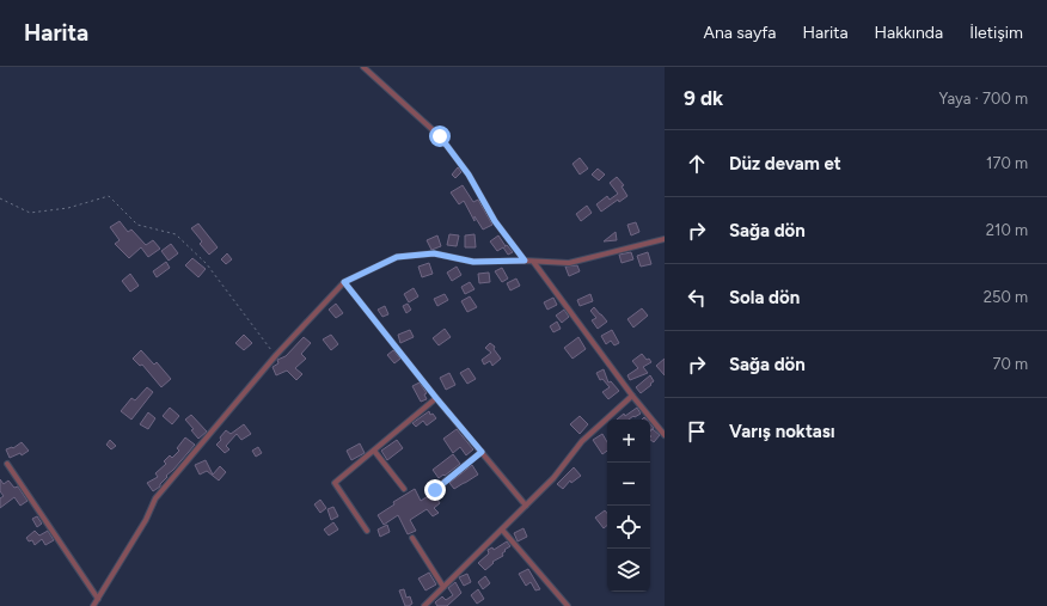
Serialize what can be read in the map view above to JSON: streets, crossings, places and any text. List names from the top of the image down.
{
  "page": {
    "header": "Harita",
    "nav": [
      "Ana sayfa",
      "Harita",
      "Hakkında",
      "İletişim"
    ],
    "heading": ["9 dk", "Yaya · 700 m"],
    "list": [
      ["Düz devam et", "170 m"],
      ["Sağa dön", "210 m"],
      ["Sola dön", "250 m"],
      ["Sağa dön", "70 m"],
      "Varış noktası"
    ],
    "map_buttons": ["+", "−"]
  }
}
